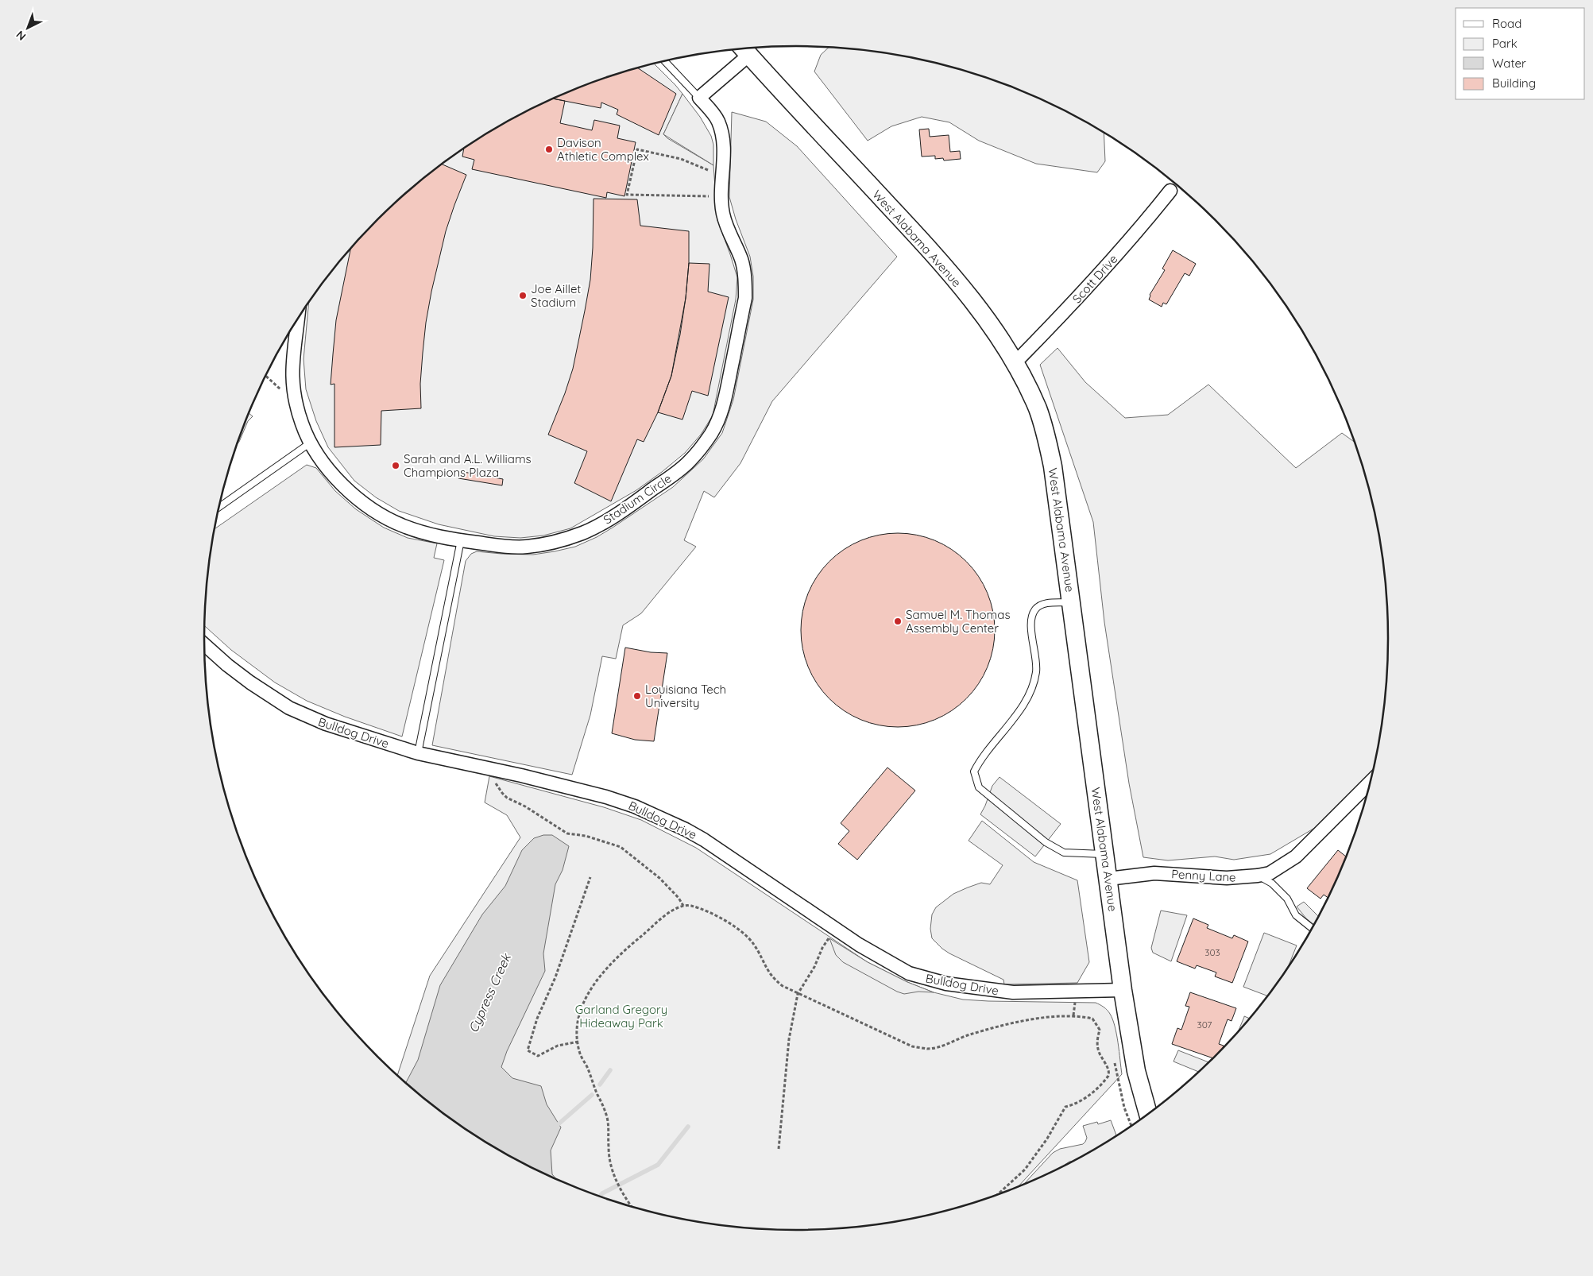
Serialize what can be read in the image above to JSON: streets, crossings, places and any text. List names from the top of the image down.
{
  "streets": {
    "main road": ["West Alabama Avenue"],
    "street": [
      "Scott Drive",
      "Stadium Circle",
      "Bulldog Drive",
      "Penny Lane"
    ]
  },
  "crossings": [
    ["West Alabama Avenue", "Scott Drive"],
    ["West Alabama Avenue", "Bulldog Drive"],
    ["West Alabama Avenue", "Penny Lane"]
  ],
  "water": ["Cypress Creek"],
  "parks": ["Garland Gregory Hideaway Park"],
  "places": [
    "Davison Athletic Complex",
    "Joe Aillet Stadium",
    "Sarah and A.L. Williams Champions Plaza",
    "Samuel M. Thomas Assembly Center",
    "Louisiana Tech University"
  ],
  "house_numbers": ["303", "307"],
  "legend": [
    "Road",
    "Park",
    "Water",
    "Building"
  ],
  "north": "bottom left"
}
